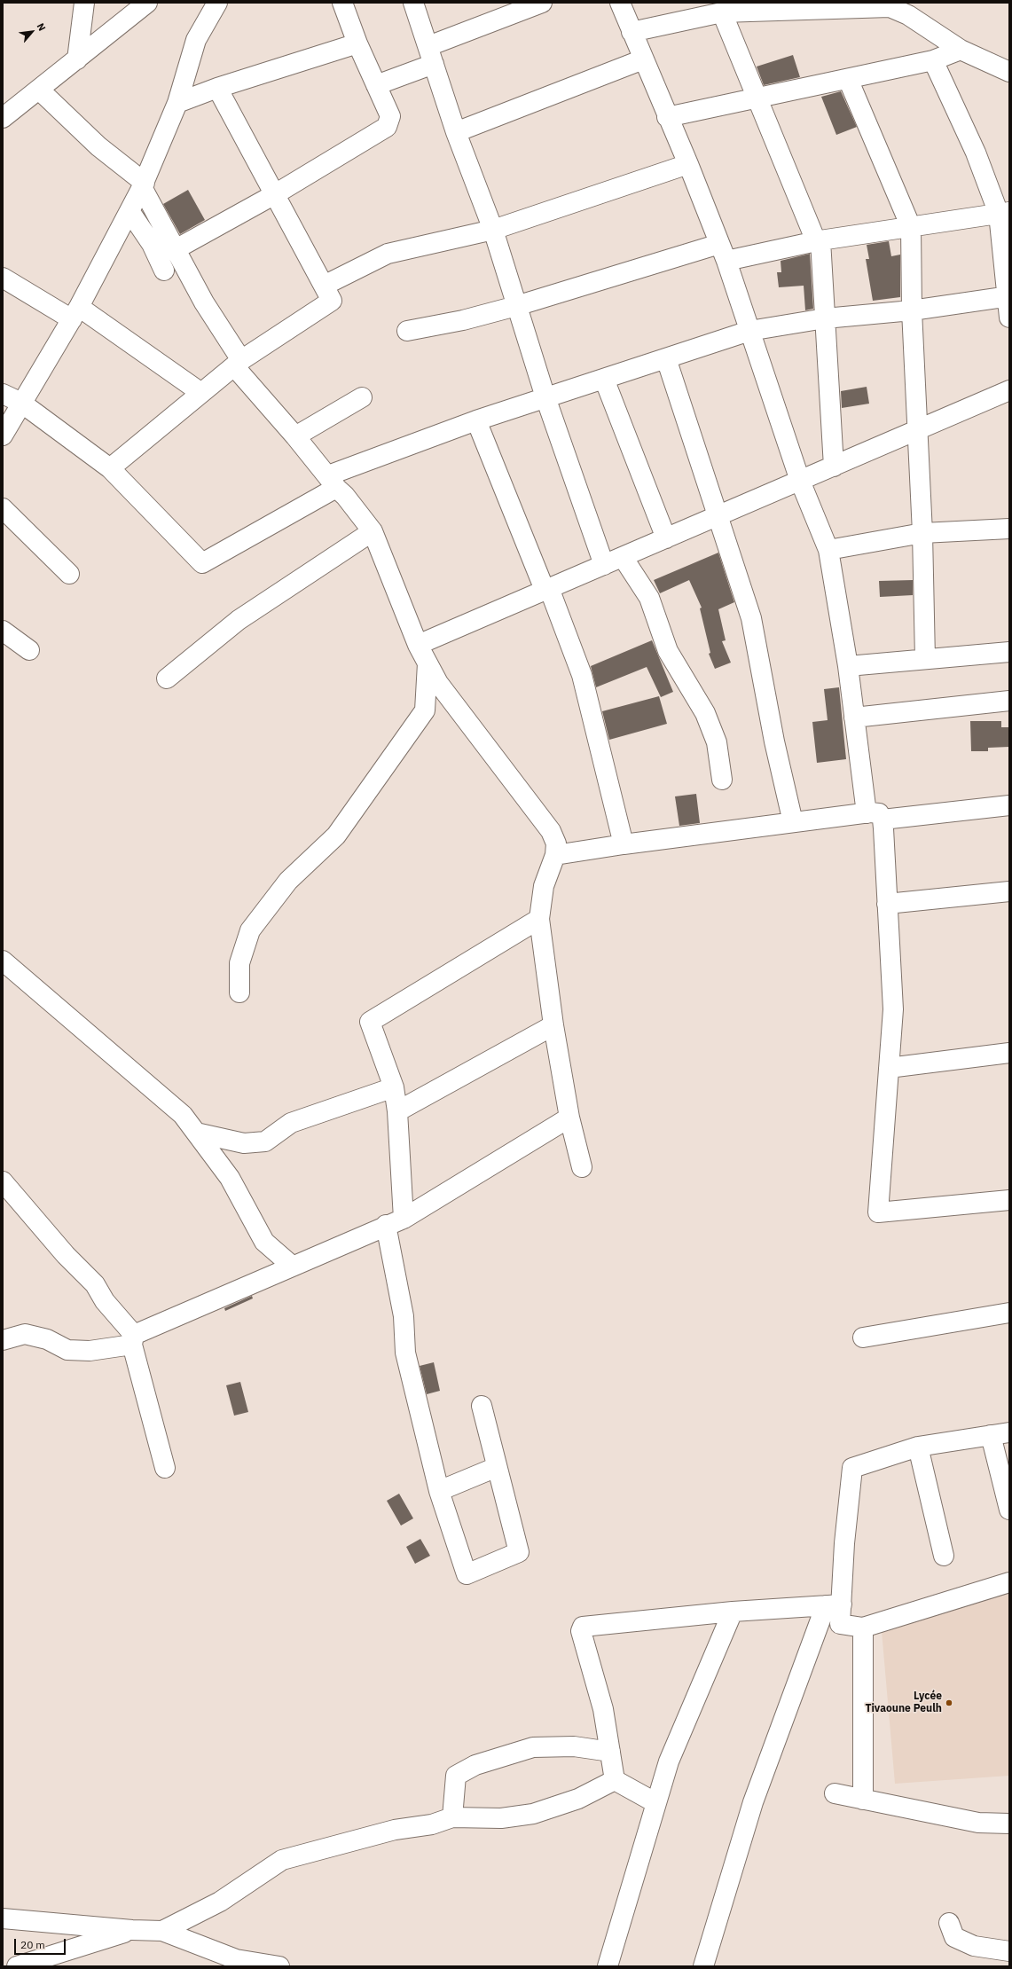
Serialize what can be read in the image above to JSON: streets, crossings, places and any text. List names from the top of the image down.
{
  "places": ["Lycée Tivaoune Peulh"],
  "scale_bar": "20 m",
  "north": "top right"
}
